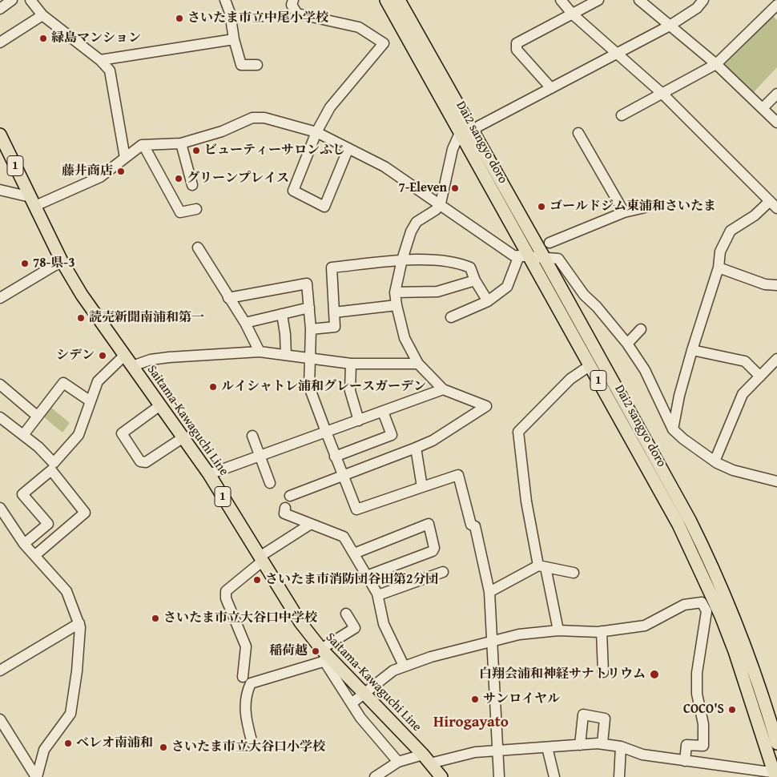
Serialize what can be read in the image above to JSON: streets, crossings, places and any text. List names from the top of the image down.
{
  "streets": {
    "main road": ["Dai2 sangyo doro", "1", "Saitama-Kawaguchi Line"]
  },
  "districts": ["Hirogayato"],
  "places": [
    "さいたま市立中尾小学校",
    "緑島マンション",
    "ビューティーサロンふじ",
    "藤井商店",
    "グリーンプレイス",
    "7-Eleven",
    "ゴールドジム東浦和さいたま",
    "78-県-3",
    "読売新聞南浦和第一",
    "シデン",
    "ルイシャトレ浦和グレースガーデン",
    "さいたま市消防団谷田第2分団",
    "さいたま市立大谷口中学校",
    "稲荷越",
    "白翔会浦和神経サナトリウム",
    "サンロイヤル",
    "COCO'S",
    "ベレオ南浦和",
    "さいたま市立大谷口小学校"
  ]
}
